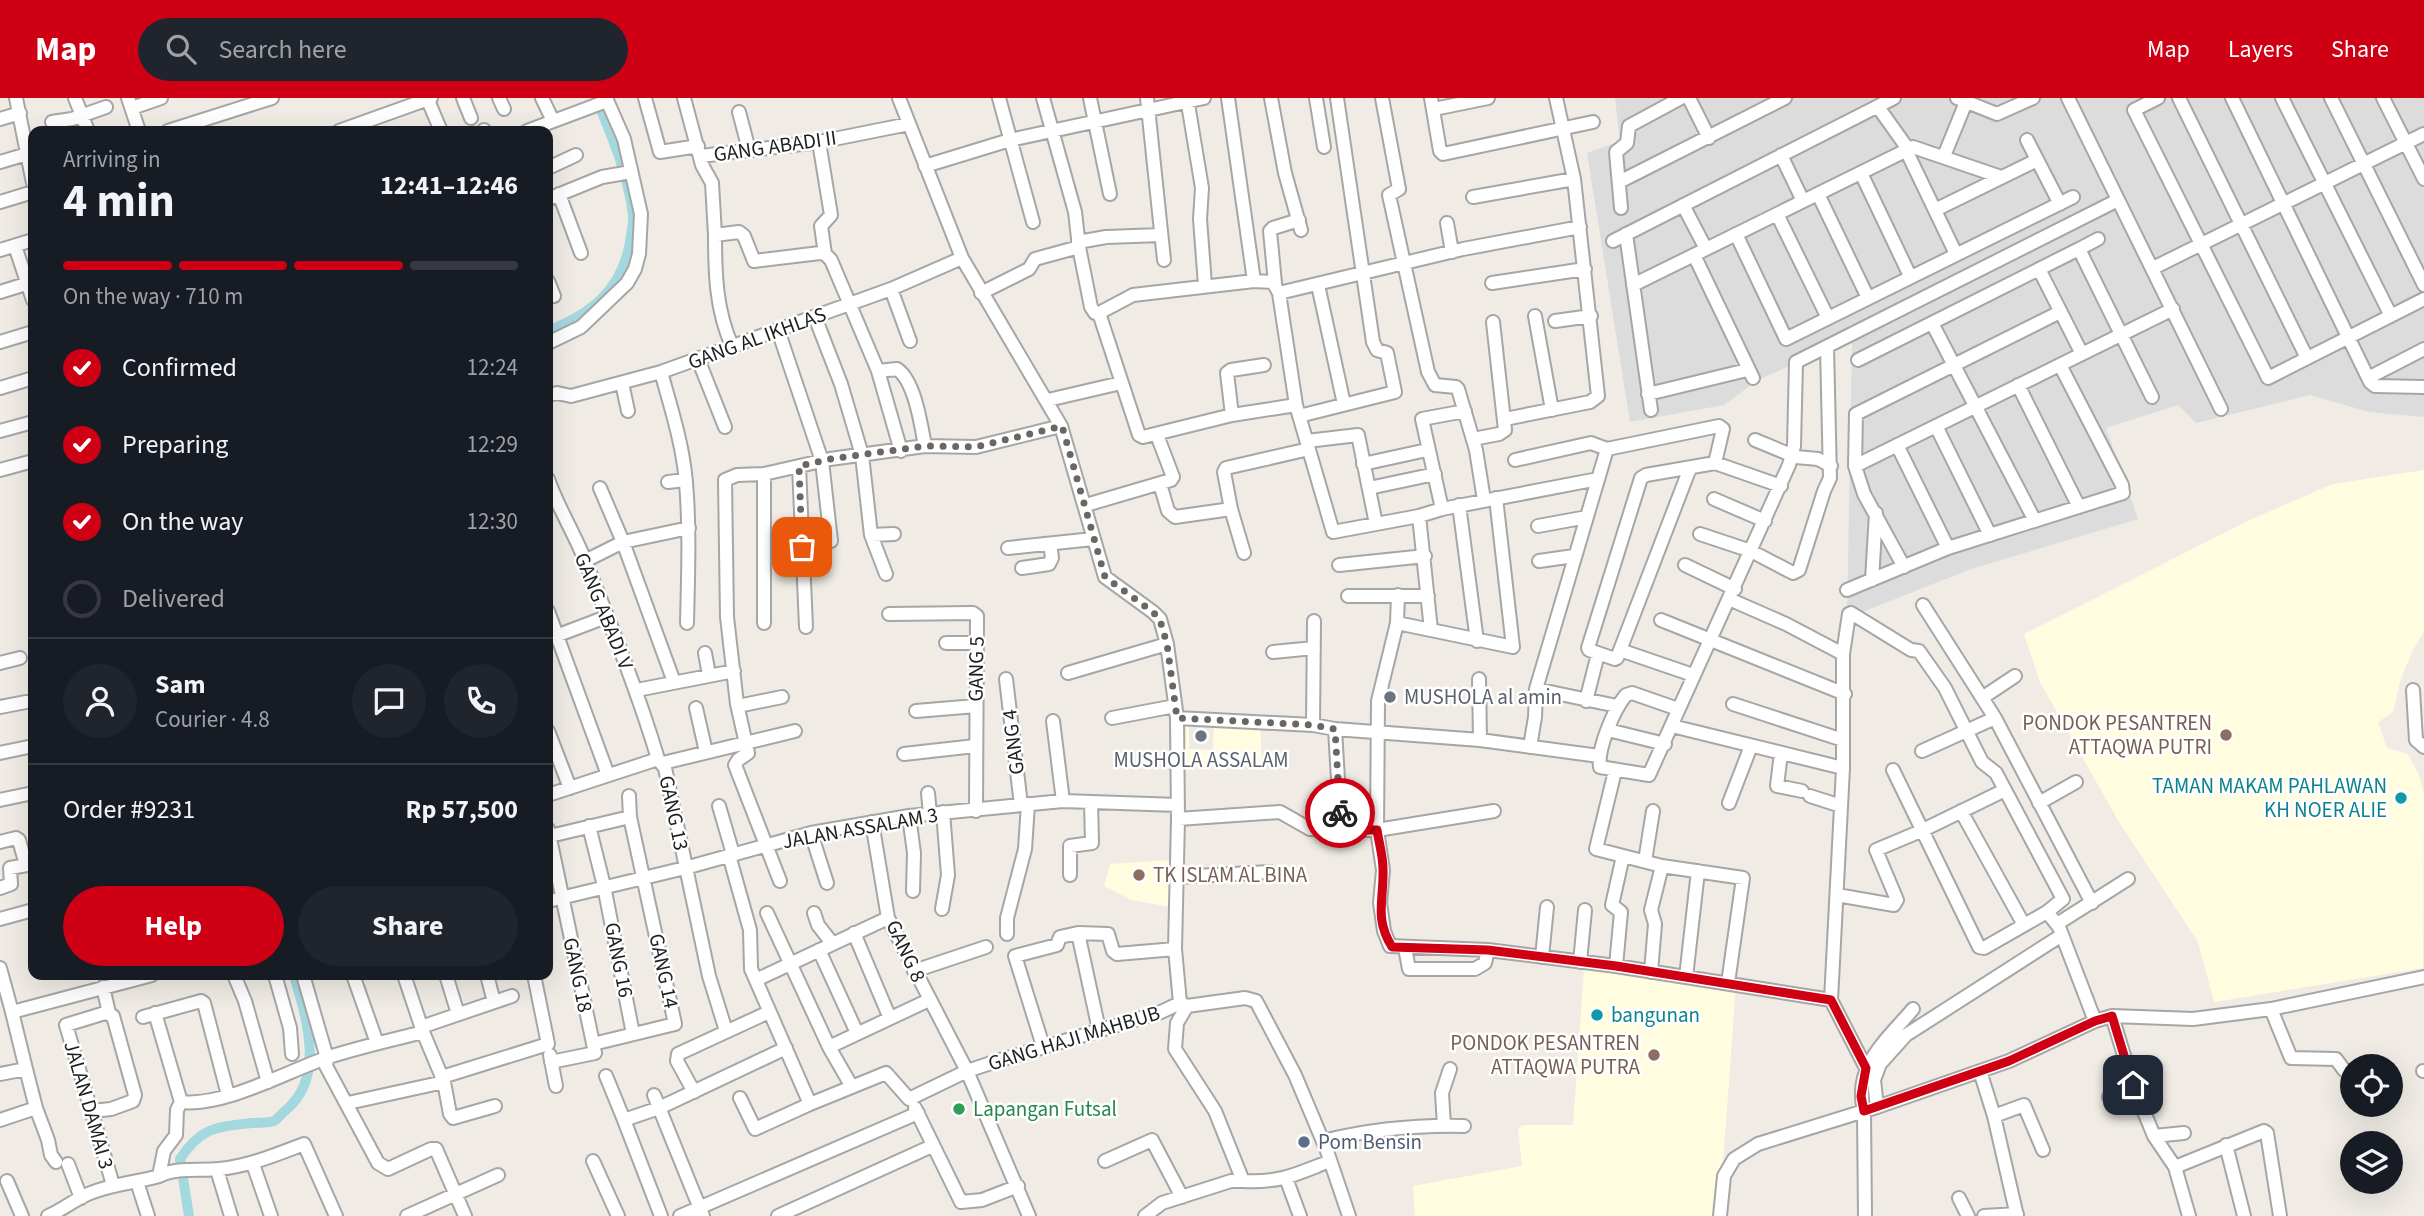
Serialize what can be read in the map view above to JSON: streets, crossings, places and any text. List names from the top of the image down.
{
  "streets": {
    "street": [
      "GANG ABADI II",
      "GANG AL IKHLAS",
      "GANG ABADI V",
      "GANG 5",
      "GANG 4",
      "GANG 13",
      "JALAN ASSALAM 3",
      "GANG 8",
      "GANG 16",
      "GANG 14",
      "GANG 18",
      "GANG HAJI MAHBUB",
      "JALAN DAMAI 3"
    ]
  },
  "crossings": [
    ["GANG ABADI V", "GANG 13"],
    ["GANG 5", "JALAN ASSALAM 3"],
    ["GANG 4", "JALAN ASSALAM 3"],
    ["GANG 13", "JALAN ASSALAM 3"],
    ["JALAN ASSALAM 3", "GANG 8"],
    ["JALAN ASSALAM 3", "GANG 16"],
    ["JALAN ASSALAM 3", "GANG 14"],
    ["JALAN ASSALAM 3", "GANG 18"],
    ["GANG 8", "GANG HAJI MAHBUB"],
    ["GANG 16", "GANG 14"],
    ["GANG 14", "GANG 18"]
  ],
  "places": [
    "MUSHOLA al amin",
    "PONDOK PESANTREN ATTAQWA PUTRI",
    "MUSHOLA ASSALAM",
    "TAMAN MAKAM PAHLAWAN KH NOER ALIE",
    "TK ISLAM AL BINA",
    "bangunan",
    "PONDOK PESANTREN ATTAQWA PUTRA",
    "Lapangan Futsal",
    "Pom Bensin"
  ],
  "page": {
    "header": "Map",
    "search": "Search here",
    "nav": ["Map", "Layers", "Share"],
    "heading": ["4 min", "Arriving in", "12:41–12:46"],
    "panel": [
      "Sam",
      "Courier · 4.8",
      "Order #9231",
      "Rp 57,500"
    ],
    "bar": "On the way · 710 m",
    "list": [
      ["Confirmed", "12:24"],
      ["Preparing", "12:29"],
      ["On the way", "12:30"],
      "Delivered"
    ],
    "buttons": ["Help", "Share"]
  }
}
